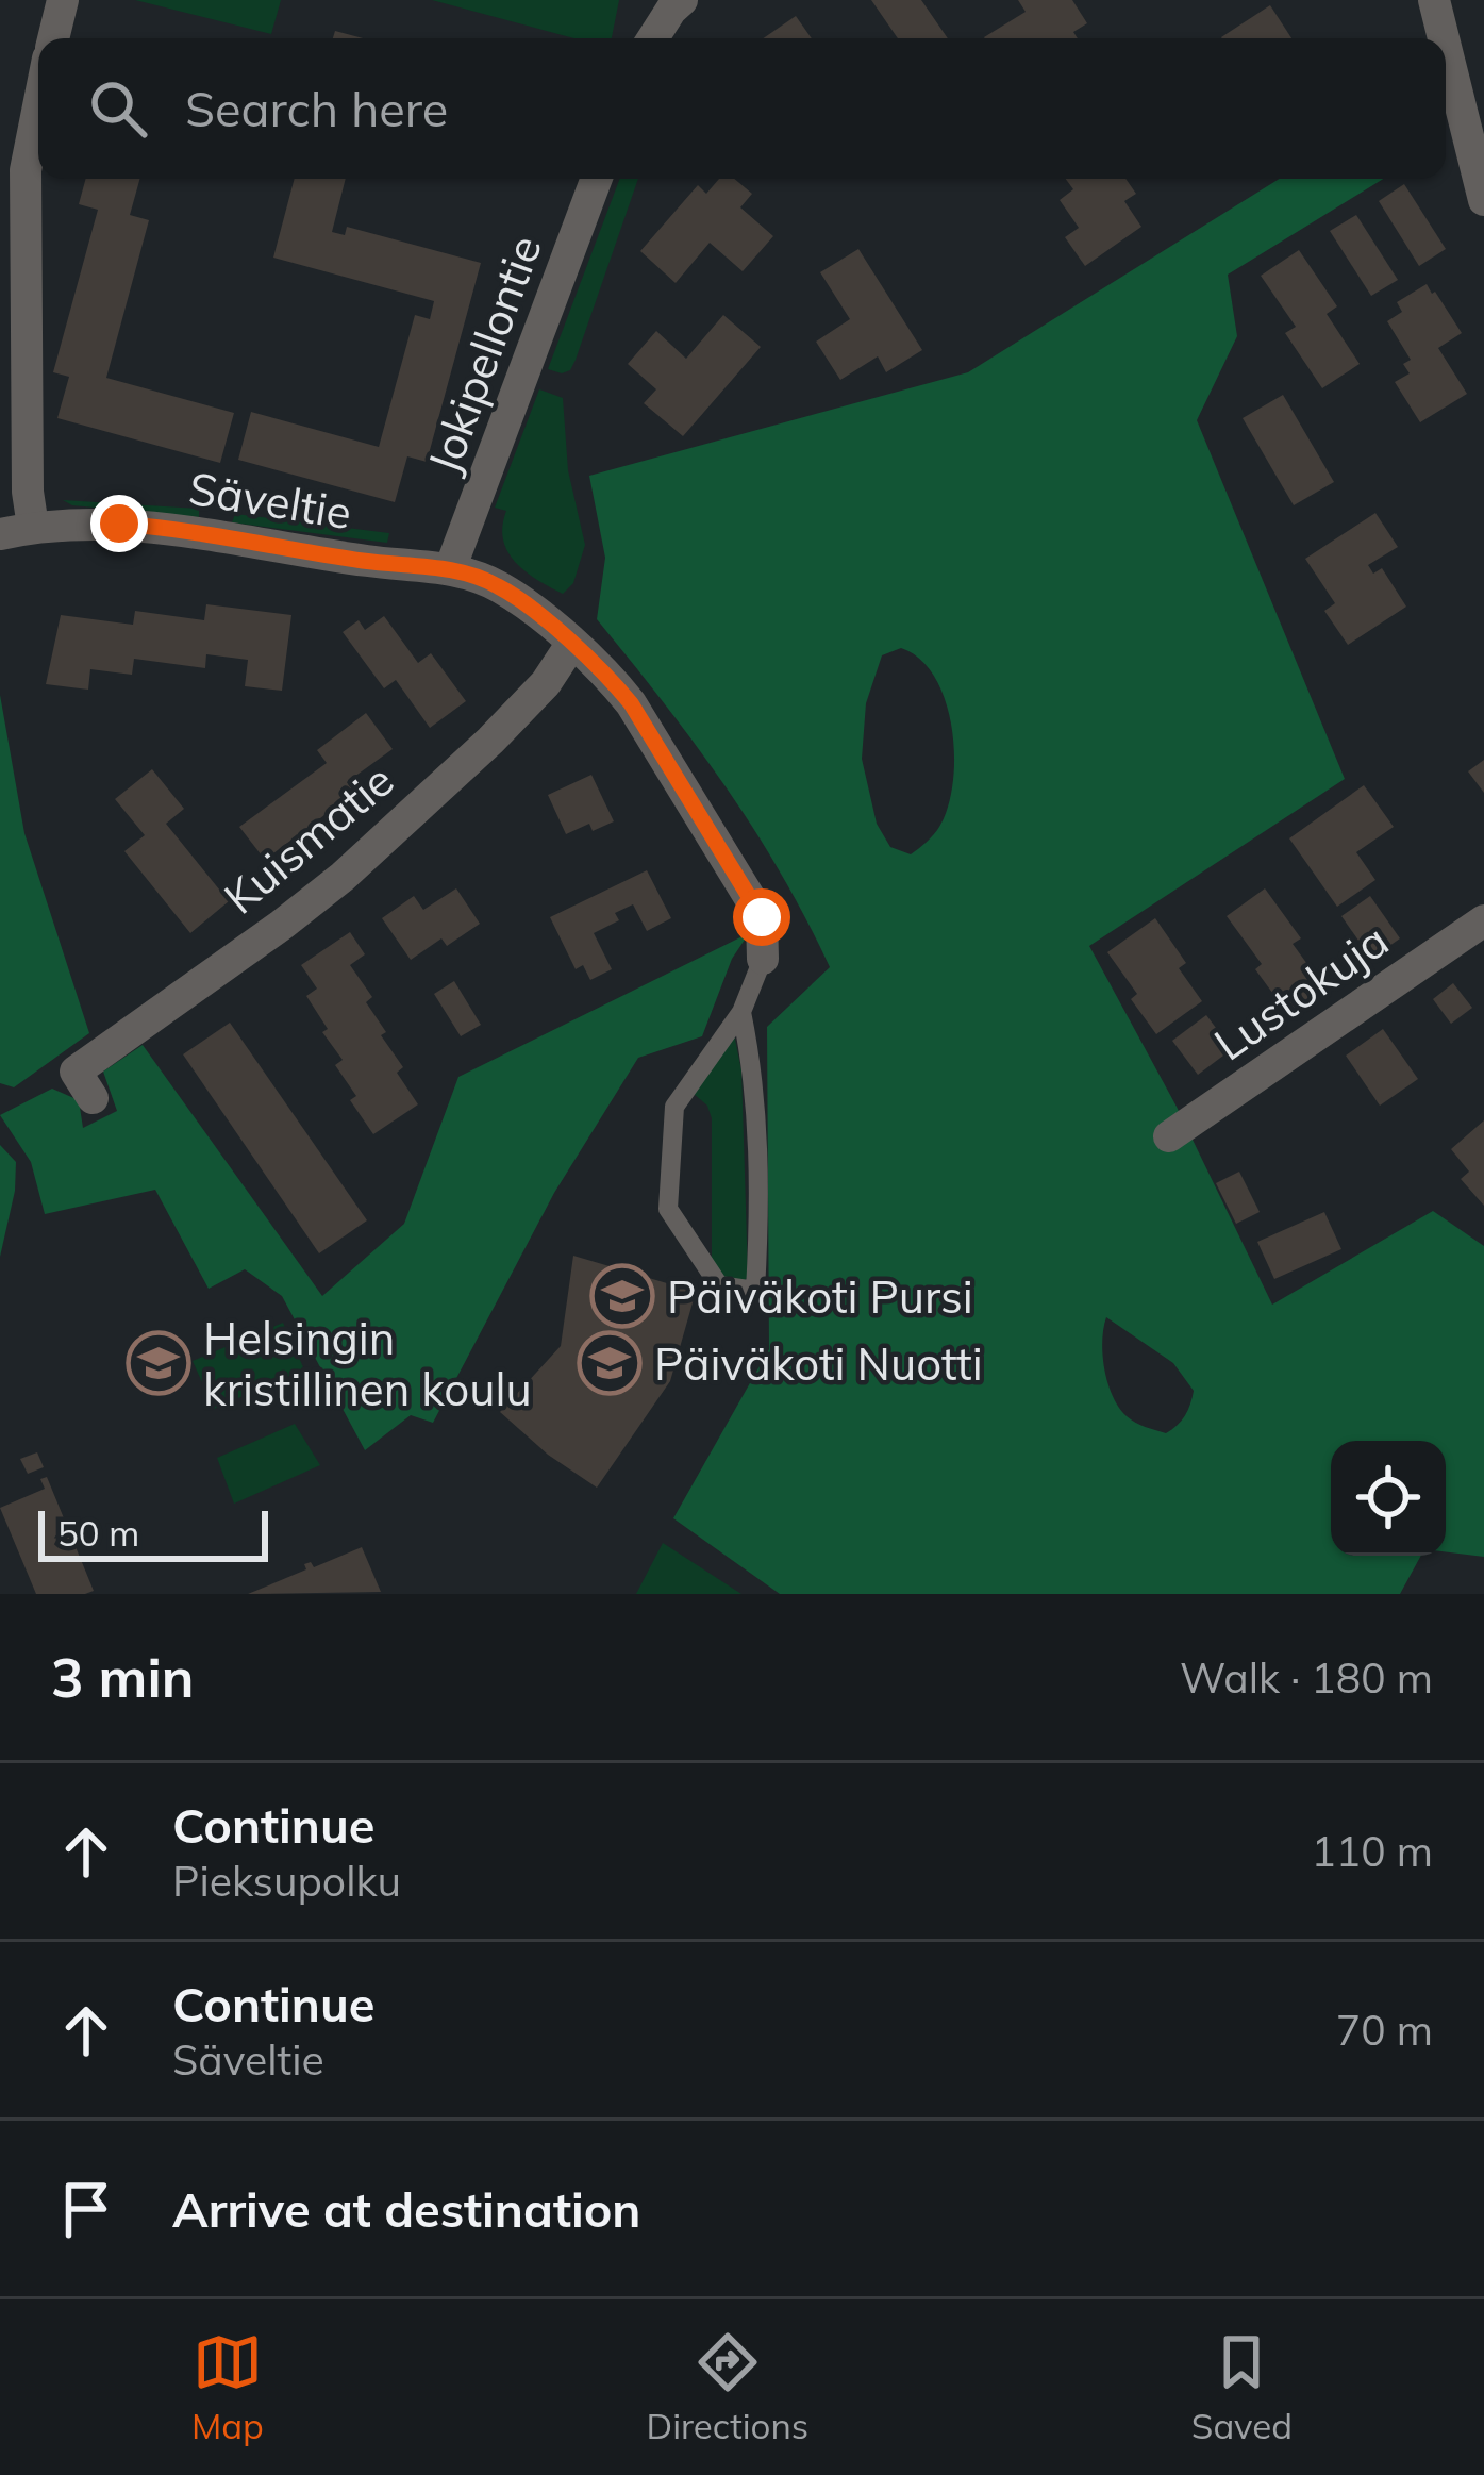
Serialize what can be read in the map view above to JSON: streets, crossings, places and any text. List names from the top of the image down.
{
  "streets": {
    "street": [
      "Jokipellontie",
      "Säveltie",
      "Kuismatie",
      "Lustokuja"
    ]
  },
  "crossings": [
    ["Jokipellontie", "Säveltie"],
    ["Säveltie", "Kuismatie"]
  ],
  "places": {
    "school or university": ["Päiväkoti Pursi", "Helsingin kristillinen koulu", "Päiväkoti Nuotti"]
  },
  "scale_bar": "50 m",
  "page": {
    "search": "Search here",
    "scale": "50 m",
    "heading": ["3 min", "Walk · 180 m"],
    "list": [
      ["Continue", "Pieksupolku", "110 m"],
      ["Continue", "Säveltie", "70 m"],
      "Arrive at destination"
    ],
    "nav": ["Map", "Directions", "Saved"]
  }
}
